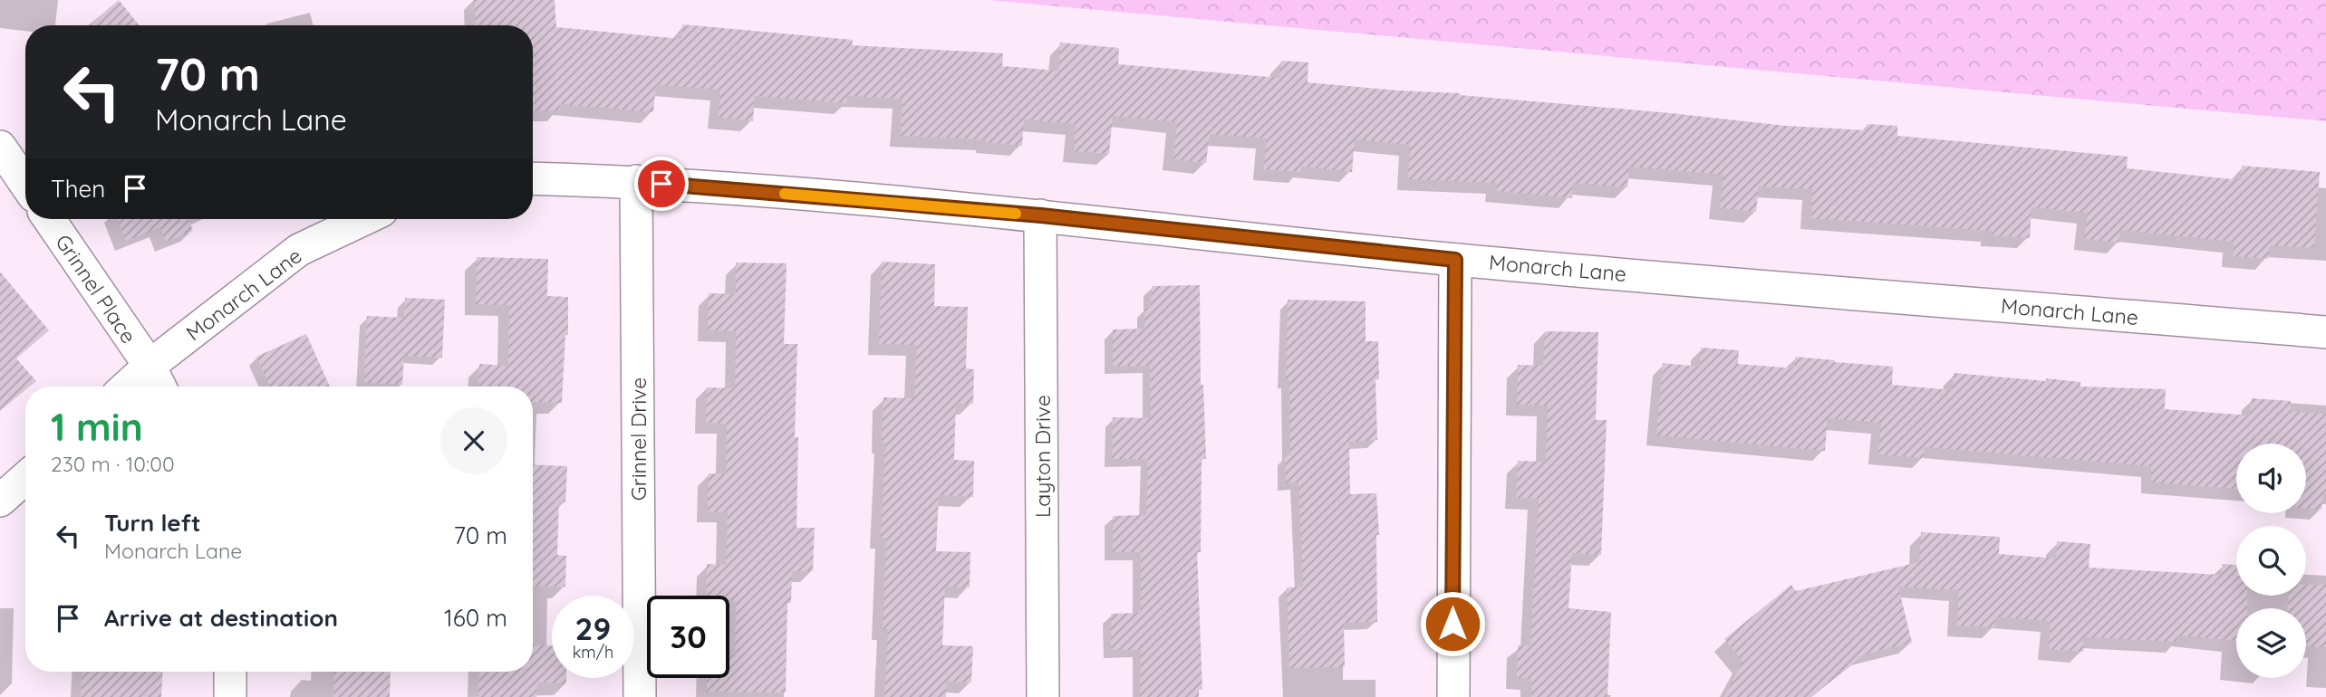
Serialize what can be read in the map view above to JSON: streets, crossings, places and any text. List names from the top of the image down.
{
  "streets": {
    "street": [
      "Monarch Lane",
      "Grinnel Place",
      "Grinnel Drive",
      "Layton Drive"
    ]
  },
  "crossings": [
    ["Monarch Lane", "Grinnel Place"],
    ["Monarch Lane", "Grinnel Drive"],
    ["Monarch Lane", "Layton Drive"]
  ],
  "page": {
    "turn": ["70 m", "Monarch Lane"],
    "then": "Then",
    "heading": ["1 min", "230 m · 10:00"],
    "list": [
      {
        "name": "Turn left",
        "note": "Monarch Lane",
        "value": "70 m"
      },
      {
        "name": "Arrive at destination",
        "value": "160 m"
      }
    ],
    "speed": "29 km/h",
    "limit": "30"
  }
}
